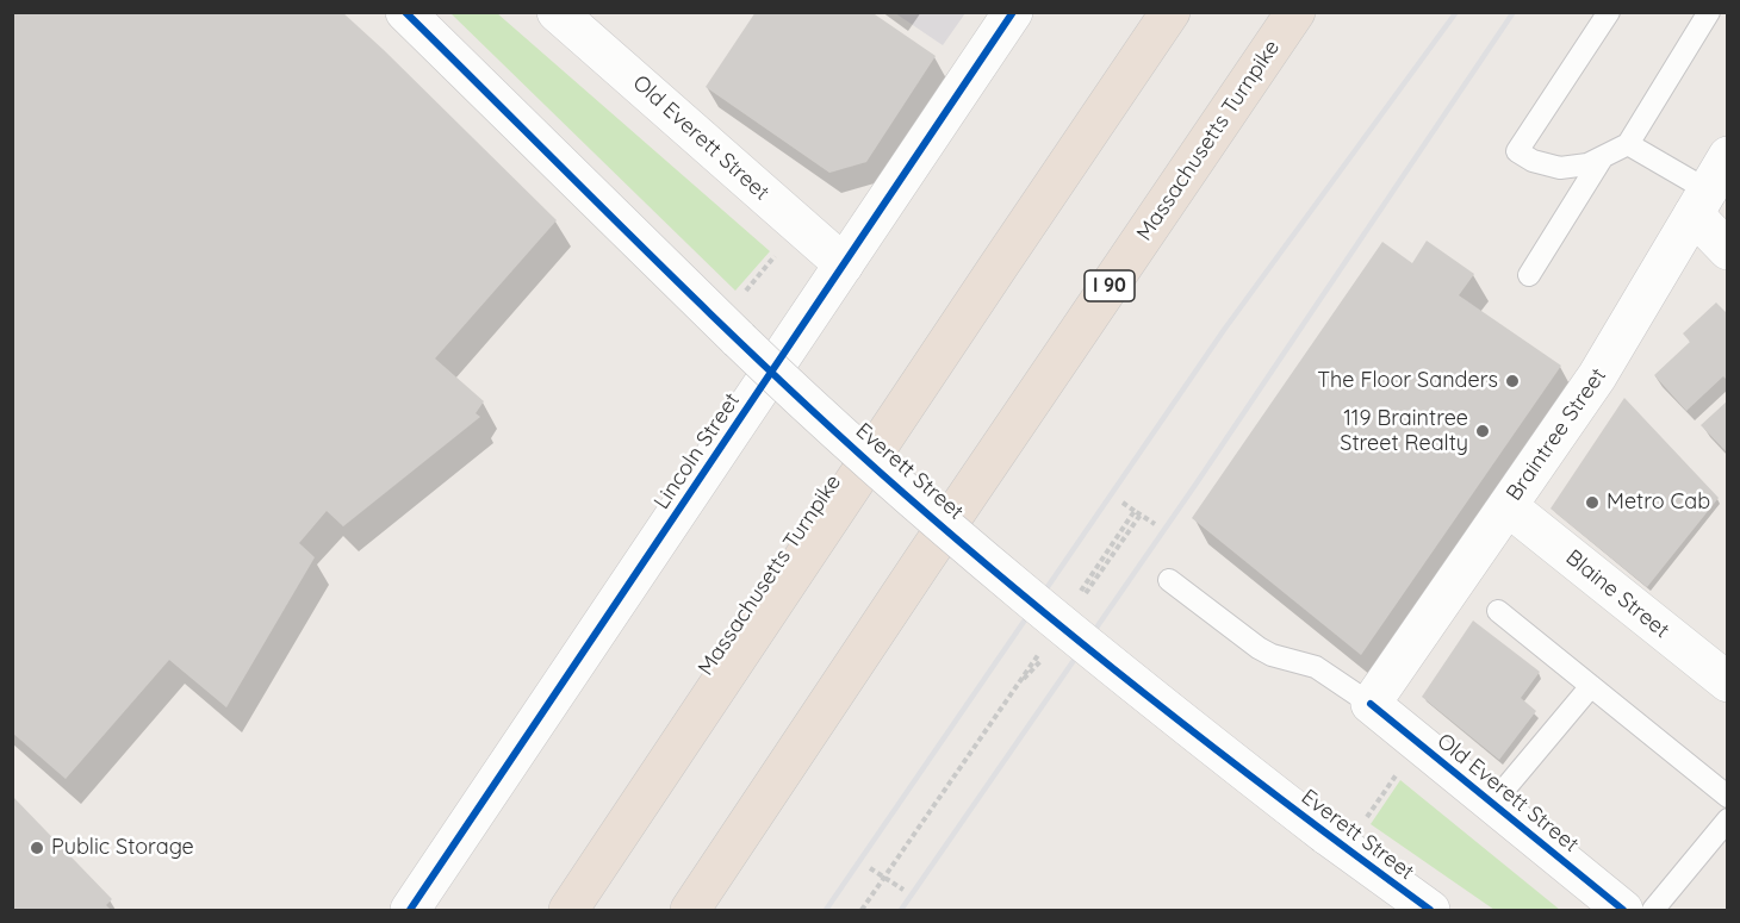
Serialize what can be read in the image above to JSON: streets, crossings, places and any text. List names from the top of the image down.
{
  "streets": {
    "highway": ["Massachusetts Turnpike", "I 90"],
    "street": [
      "Old Everett Street",
      "Braintree Street",
      "Lincoln Street",
      "Everett Street",
      "Blaine Street"
    ]
  },
  "crossings": [
    ["Old Everett Street", "Braintree Street"],
    ["Old Everett Street", "Lincoln Street"],
    ["Braintree Street", "Blaine Street"]
  ],
  "places": [
    "The Floor Sanders",
    "119 Braintree Street Realty",
    "Metro Cab",
    "Public Storage"
  ]
}
